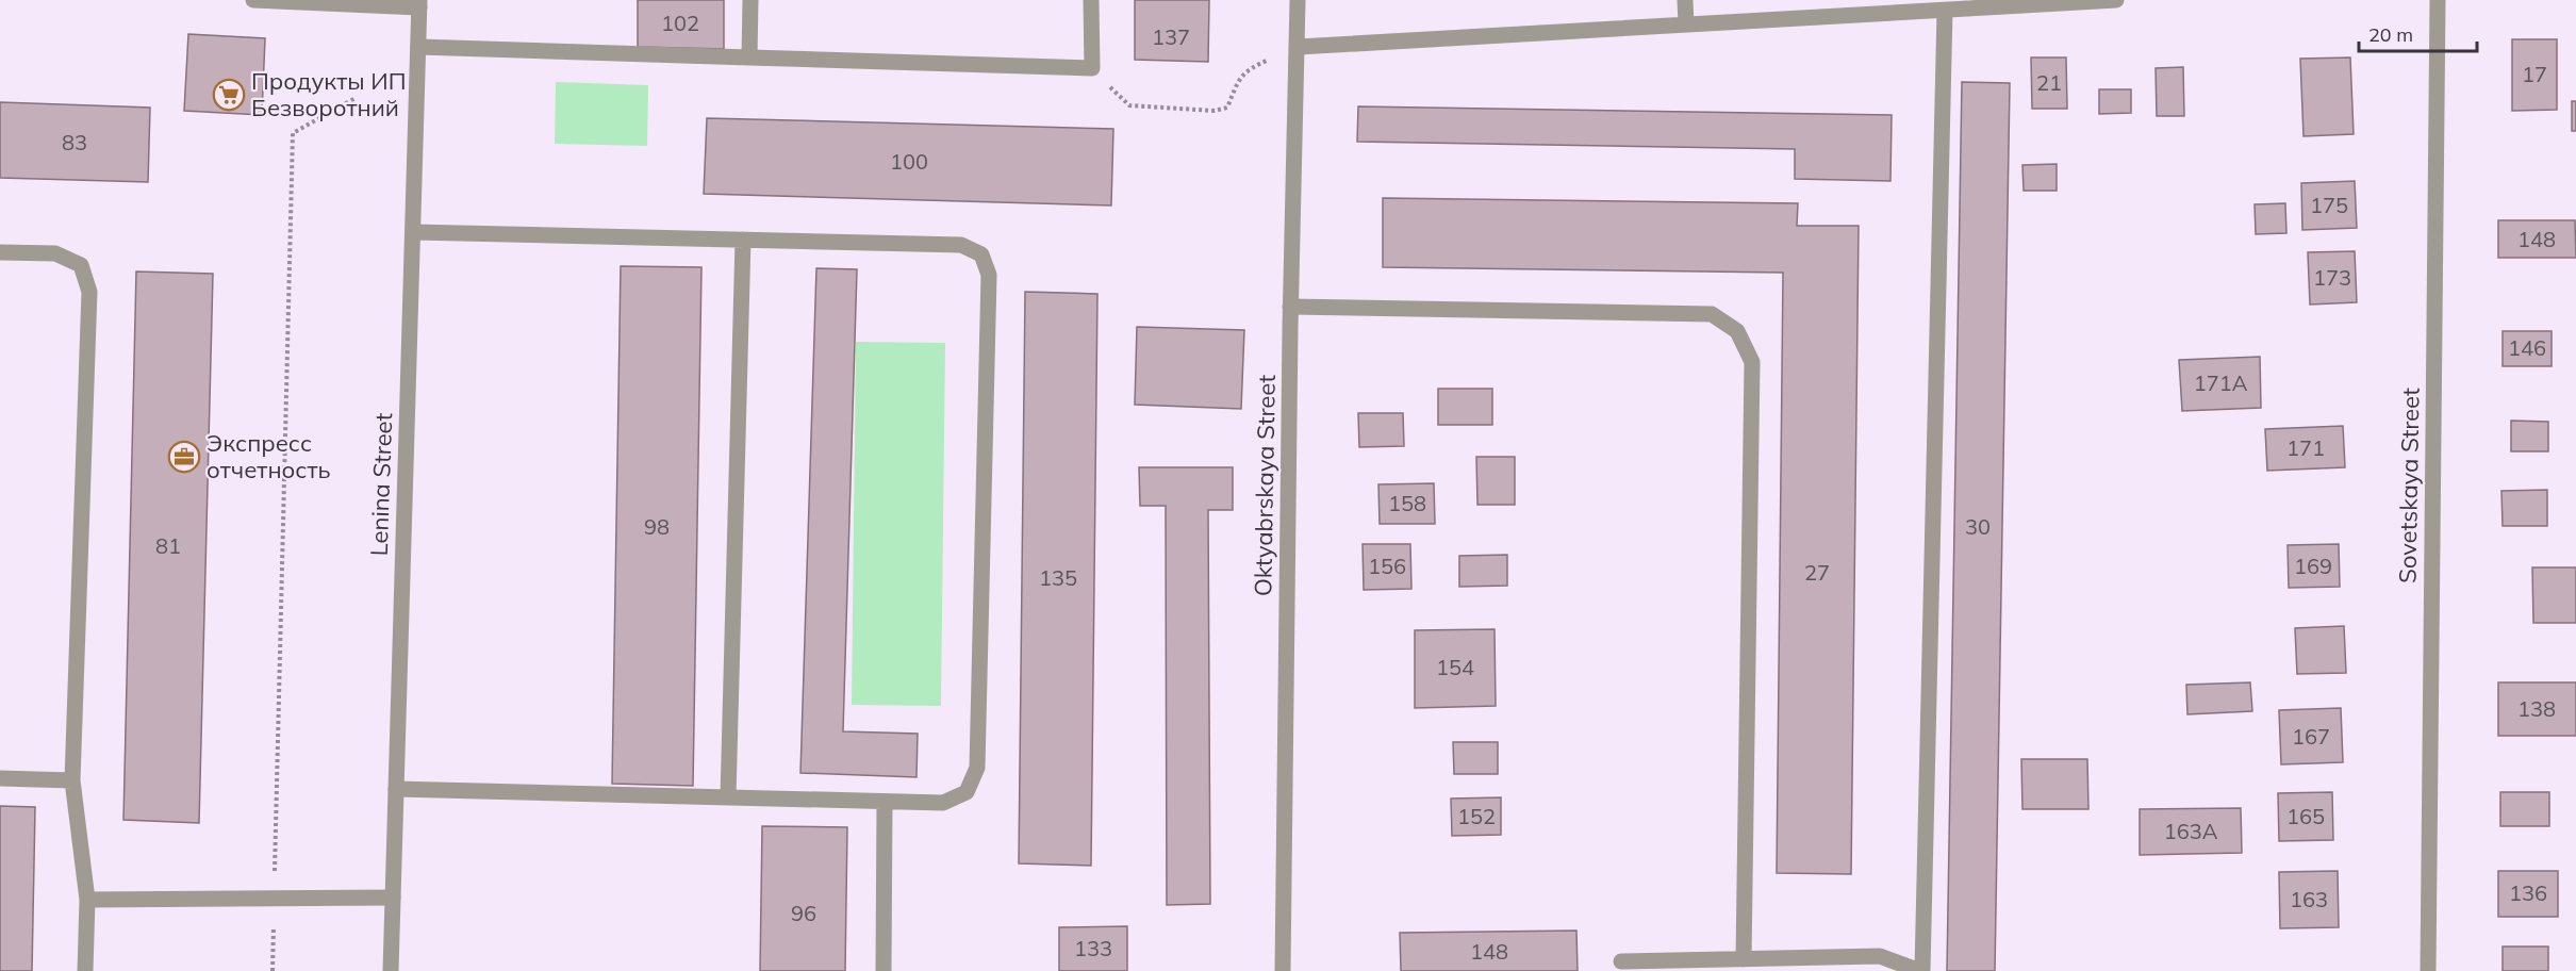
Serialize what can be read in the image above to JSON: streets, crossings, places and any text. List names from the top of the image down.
{
  "streets": {
    "street": ["Lenina Street", "Oktyabrskaya Street", "Sovetskaya Street"]
  },
  "places": {
    "supermarket": ["Продукты ИП Безворотний"],
    "office": ["Экспресс отчетность"]
  },
  "house_numbers": [
    "102",
    "137",
    "17",
    "21",
    "83",
    "100",
    "175",
    "148",
    "173",
    "146",
    "171А",
    "171",
    "158",
    "98",
    "30",
    "81",
    "156",
    "169",
    "27",
    "135",
    "154",
    "138",
    "167",
    "152",
    "165",
    "163А",
    "136",
    "163",
    "96",
    "133",
    "148"
  ],
  "scale_bar": "20 m"
}
